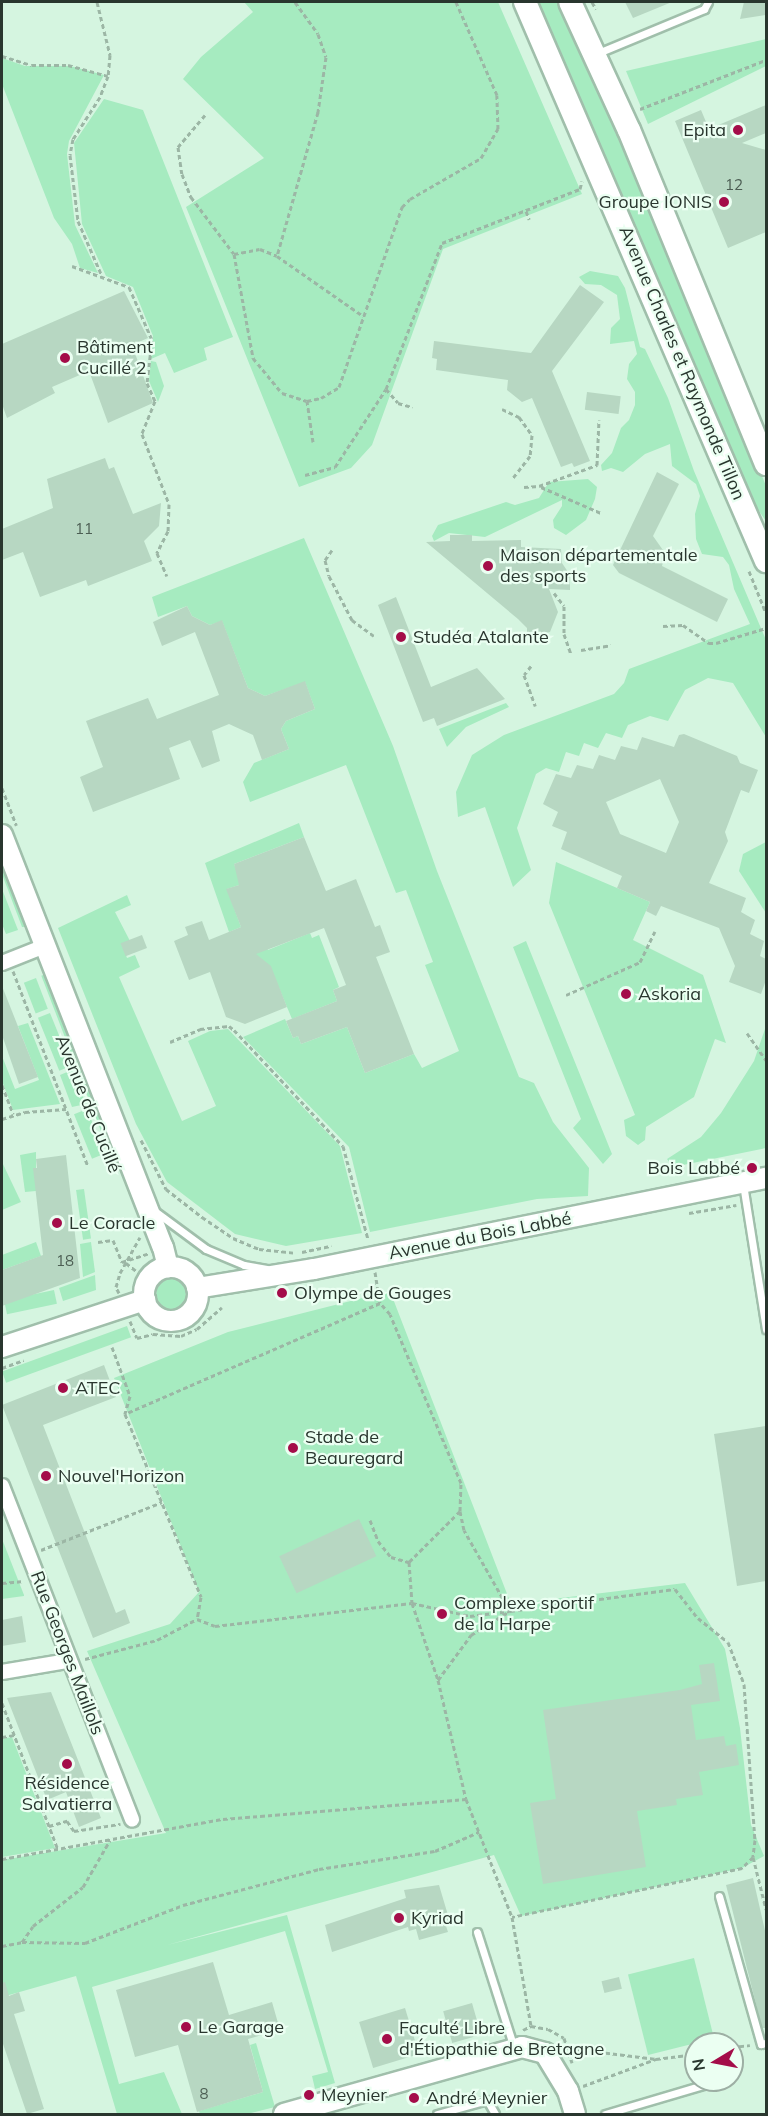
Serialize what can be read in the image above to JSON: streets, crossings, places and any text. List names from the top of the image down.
{
  "streets": {
    "main road": ["Avenue Charles et Raymonde Tillon"],
    "street": ["Avenue de Cucillé", "Avenue du Bois Labbé", "Rue Georges Maillols"]
  },
  "crossings": [
    ["Avenue de Cucillé", "Avenue du Bois Labbé"]
  ],
  "places": [
    "Epita",
    "Groupe IONIS",
    "Bâtiment Cucillé 2",
    "Maison départementale des sports",
    "Studéa Atalante",
    "Askoria",
    "Bois Labbé",
    "Le Coracle",
    "Olympe de Gouges",
    "ATEC",
    "Stade de Beauregard",
    "Nouvel'Horizon",
    "Complexe sportif de la Harpe",
    "Résidence Salvatierra",
    "Kyriad",
    "Le Garage",
    "Faculté Libre d'Étiopathie de Bretagne",
    "Meynier",
    "André Meynier"
  ],
  "house_numbers": [
    "12",
    "11",
    "18",
    "8"
  ],
  "north": "left"
}
